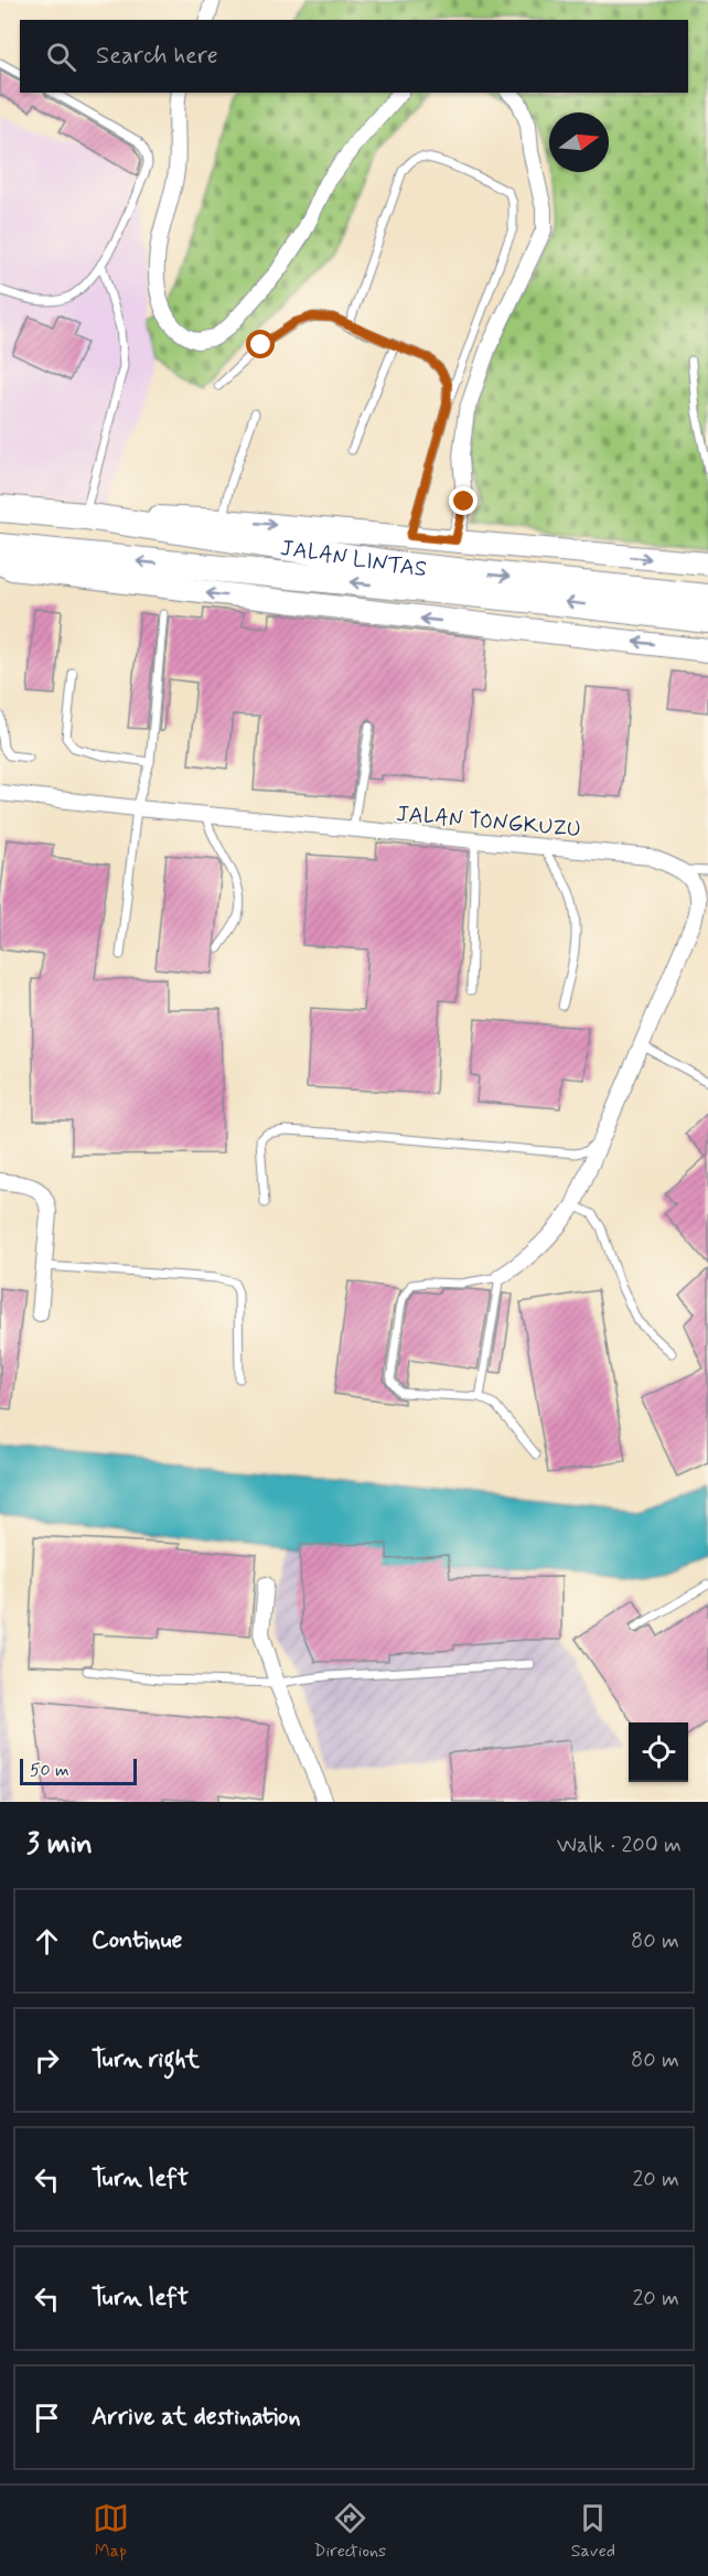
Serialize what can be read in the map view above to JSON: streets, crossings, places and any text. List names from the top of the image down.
{
  "streets": {
    "highway": ["JALAN LINTAS"],
    "street": ["JALAN TONGKUZU"]
  },
  "scale_bar": "50 m",
  "north": "right",
  "page": {
    "search": "Search here",
    "scale": "50 m",
    "heading": ["3 min", "Walk · 200 m"],
    "list": [
      ["Continue", "80 m"],
      ["Turn right", "80 m"],
      ["Turn left", "20 m"],
      ["Turn left", "20 m"],
      "Arrive at destination"
    ],
    "nav": ["Map", "Directions", "Saved"]
  }
}
